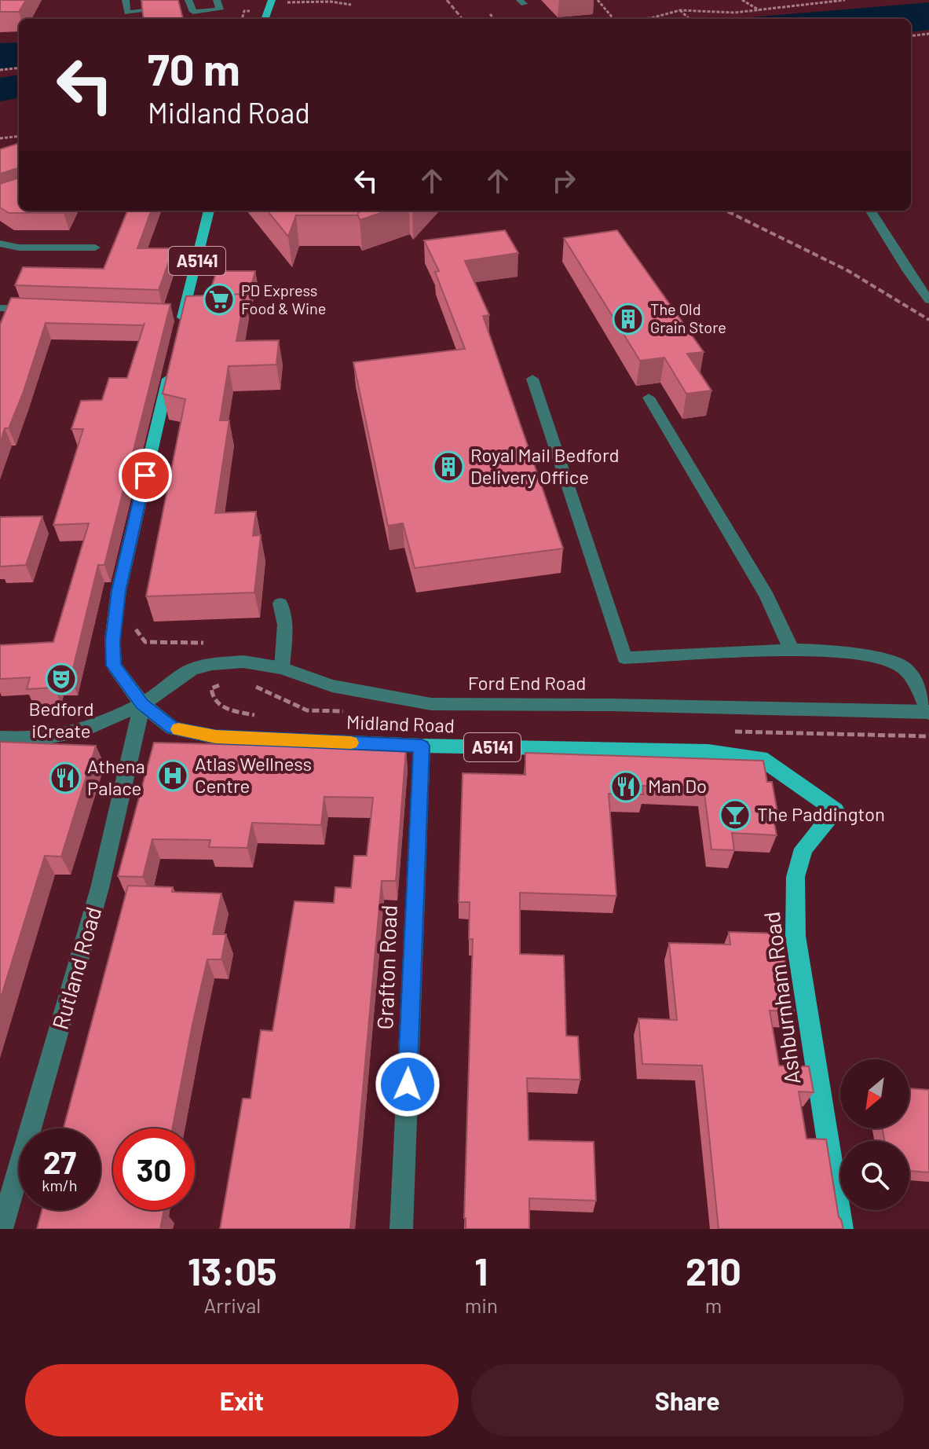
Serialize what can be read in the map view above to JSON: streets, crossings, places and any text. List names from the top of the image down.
{
  "streets": {
    "main road": ["A5141", "Midland Road", "Ashburnham Road"],
    "street": ["Ford End Road", "Grafton Road", "Rutland Road"]
  },
  "crossings": [
    ["A5141", "Ford End Road"],
    ["A5141", "Midland Road"],
    ["A5141", "Rutland Road"],
    ["Ford End Road", "Midland Road"],
    ["Ford End Road", "Rutland Road"],
    ["Midland Road", "Grafton Road"],
    ["Midland Road", "Rutland Road"],
    ["Midland Road", "Ashburnham Road"]
  ],
  "places": {
    "supermarket": ["PD Express Food & Wine"],
    "building": ["The Old Grain Store", "Royal Mail Bedford Delivery Office"],
    "theatre": ["Bedford iCreate"],
    "hospital": ["Atlas Wellness Centre"],
    "restaurant": ["Athena Palace", "Man Do"],
    "bar": ["The Paddington"]
  },
  "north": "bottom left",
  "page": {
    "turn": ["70 m", "Midland Road"],
    "speed": "27 km/h",
    "limit": "30",
    "eta": [
      "13:05",
      "Arrival",
      "1",
      "min",
      "210",
      "m"
    ],
    "buttons": ["Exit", "Share"]
  }
}
